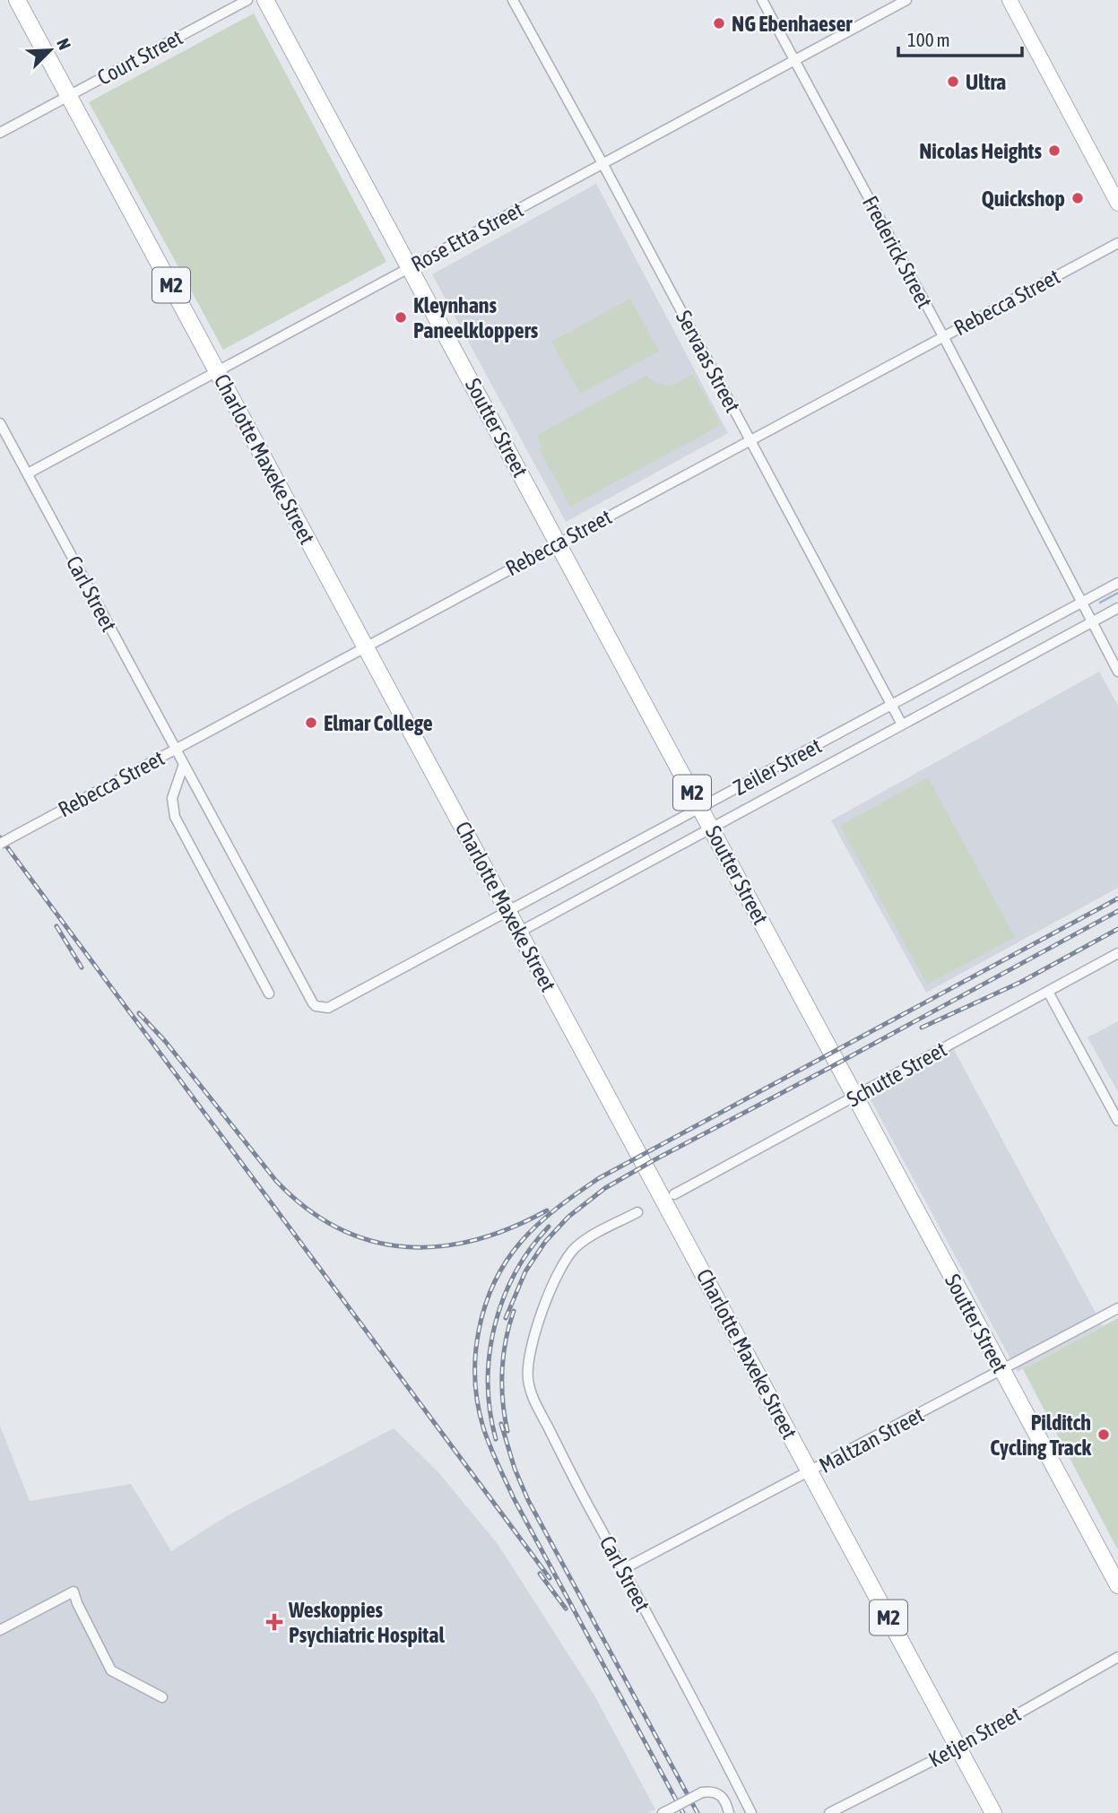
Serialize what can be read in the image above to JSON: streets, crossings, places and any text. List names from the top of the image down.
{
  "streets": {
    "main road": ["M2", "Soutter Street", "Charlotte Maxeke Street"],
    "street": [
      "Court Street",
      "Rose Etta Street",
      "Frederick Street",
      "Rebecca Street",
      "Servaas Street",
      "Carl Street",
      "Zeiler Street",
      "Schutte Street",
      "Maltzan Street",
      "Ketjen Street"
    ]
  },
  "crossings": [
    ["Court Street", "Charlotte Maxeke Street"],
    ["Rose Etta Street", "Frederick Street"],
    ["Rose Etta Street", "Servaas Street"],
    ["Rose Etta Street", "Soutter Street"],
    ["Rose Etta Street", "Charlotte Maxeke Street"],
    ["Rose Etta Street", "Carl Street"],
    ["Frederick Street", "Rebecca Street"],
    ["Frederick Street", "Zeiler Street"],
    ["Rebecca Street", "Servaas Street"],
    ["Rebecca Street", "Soutter Street"],
    ["Rebecca Street", "Charlotte Maxeke Street"],
    ["Rebecca Street", "Carl Street"],
    ["Servaas Street", "Zeiler Street"],
    ["Soutter Street", "Zeiler Street"],
    ["Soutter Street", "Schutte Street"],
    ["Soutter Street", "Maltzan Street"],
    ["Charlotte Maxeke Street", "Zeiler Street"],
    ["Charlotte Maxeke Street", "Maltzan Street"],
    ["Charlotte Maxeke Street", "Ketjen Street"],
    ["Carl Street", "Zeiler Street"],
    ["Carl Street", "Maltzan Street"]
  ],
  "places": {
    "other": [
      "NG Ebenhaeser",
      "Ultra",
      "Nicolas Heights",
      "Quickshop",
      "Kleynhans Paneelkloppers",
      "Elmar College",
      "Pilditch Cycling Track"
    ],
    "health": ["Weskoppies Psychiatric Hospital"]
  },
  "scale_bar": "100 m",
  "north": "top right"
}
